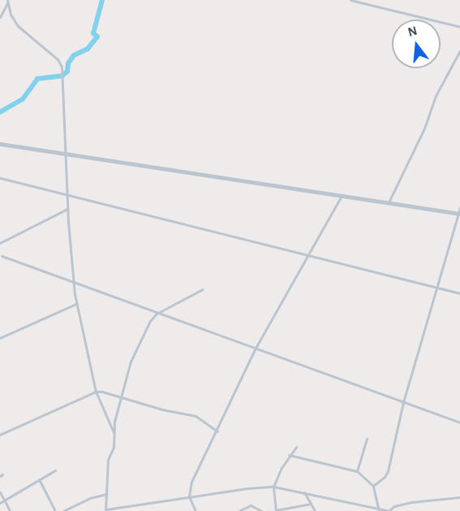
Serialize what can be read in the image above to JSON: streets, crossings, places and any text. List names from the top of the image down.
{
  "north": "top"
}
